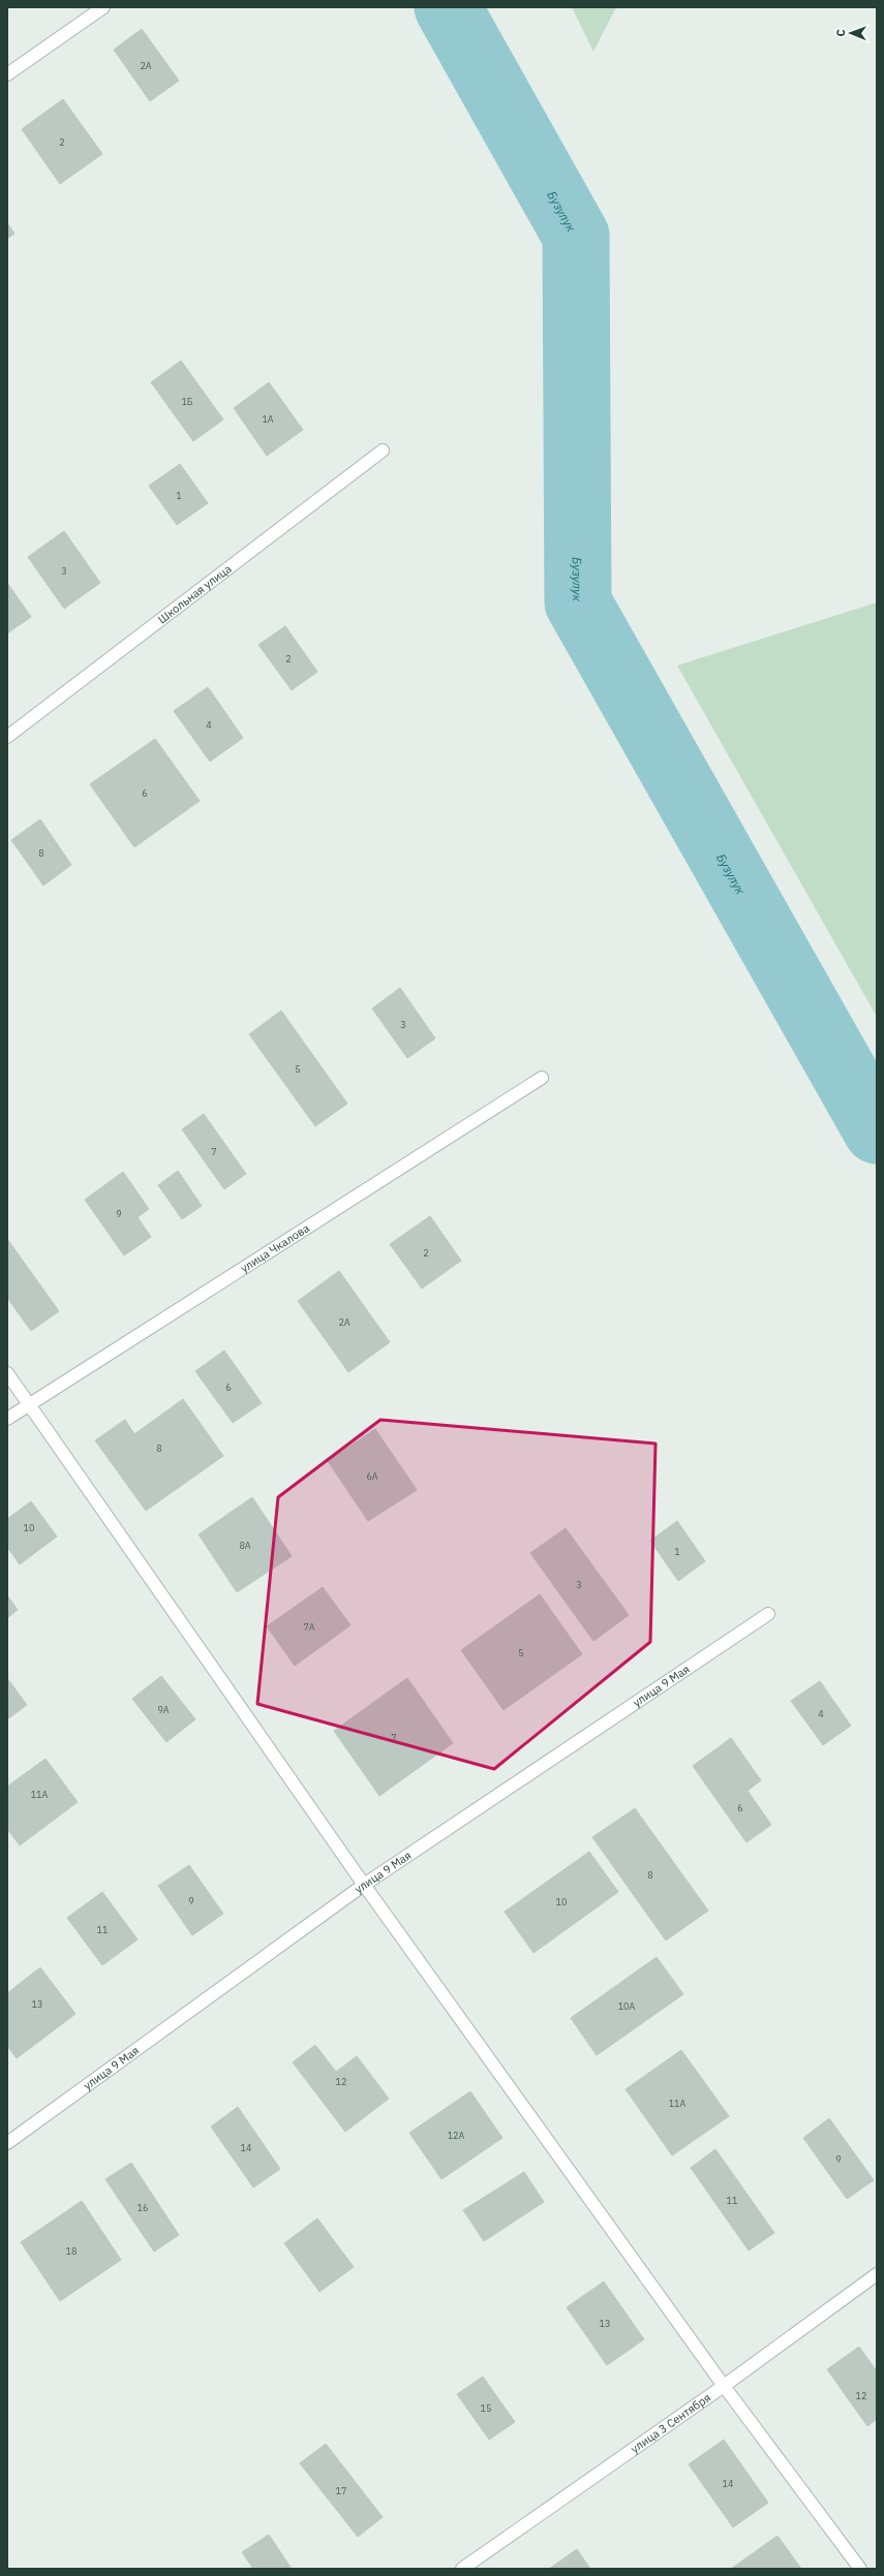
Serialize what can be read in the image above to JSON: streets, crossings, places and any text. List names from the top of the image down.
{
  "streets": {
    "street": [
      "Школьная улица",
      "улица Чкалова",
      "улица 9 Мая",
      "улица 3 Сентября"
    ]
  },
  "water": ["Бузулук"],
  "house_numbers": [
    "2А",
    "2",
    "1Б",
    "1А",
    "1",
    "3",
    "2",
    "4",
    "6",
    "8",
    "3",
    "5",
    "7",
    "9",
    "2",
    "2А",
    "6",
    "8",
    "6А",
    "10",
    "8А",
    "1",
    "3",
    "7А",
    "5",
    "9А",
    "4",
    "7",
    "11А",
    "6",
    "8",
    "9",
    "10",
    "11",
    "13",
    "10А",
    "12",
    "11А",
    "12А",
    "14",
    "9",
    "11",
    "16",
    "18",
    "13",
    "12",
    "15",
    "14",
    "17"
  ],
  "north": "left"
}
